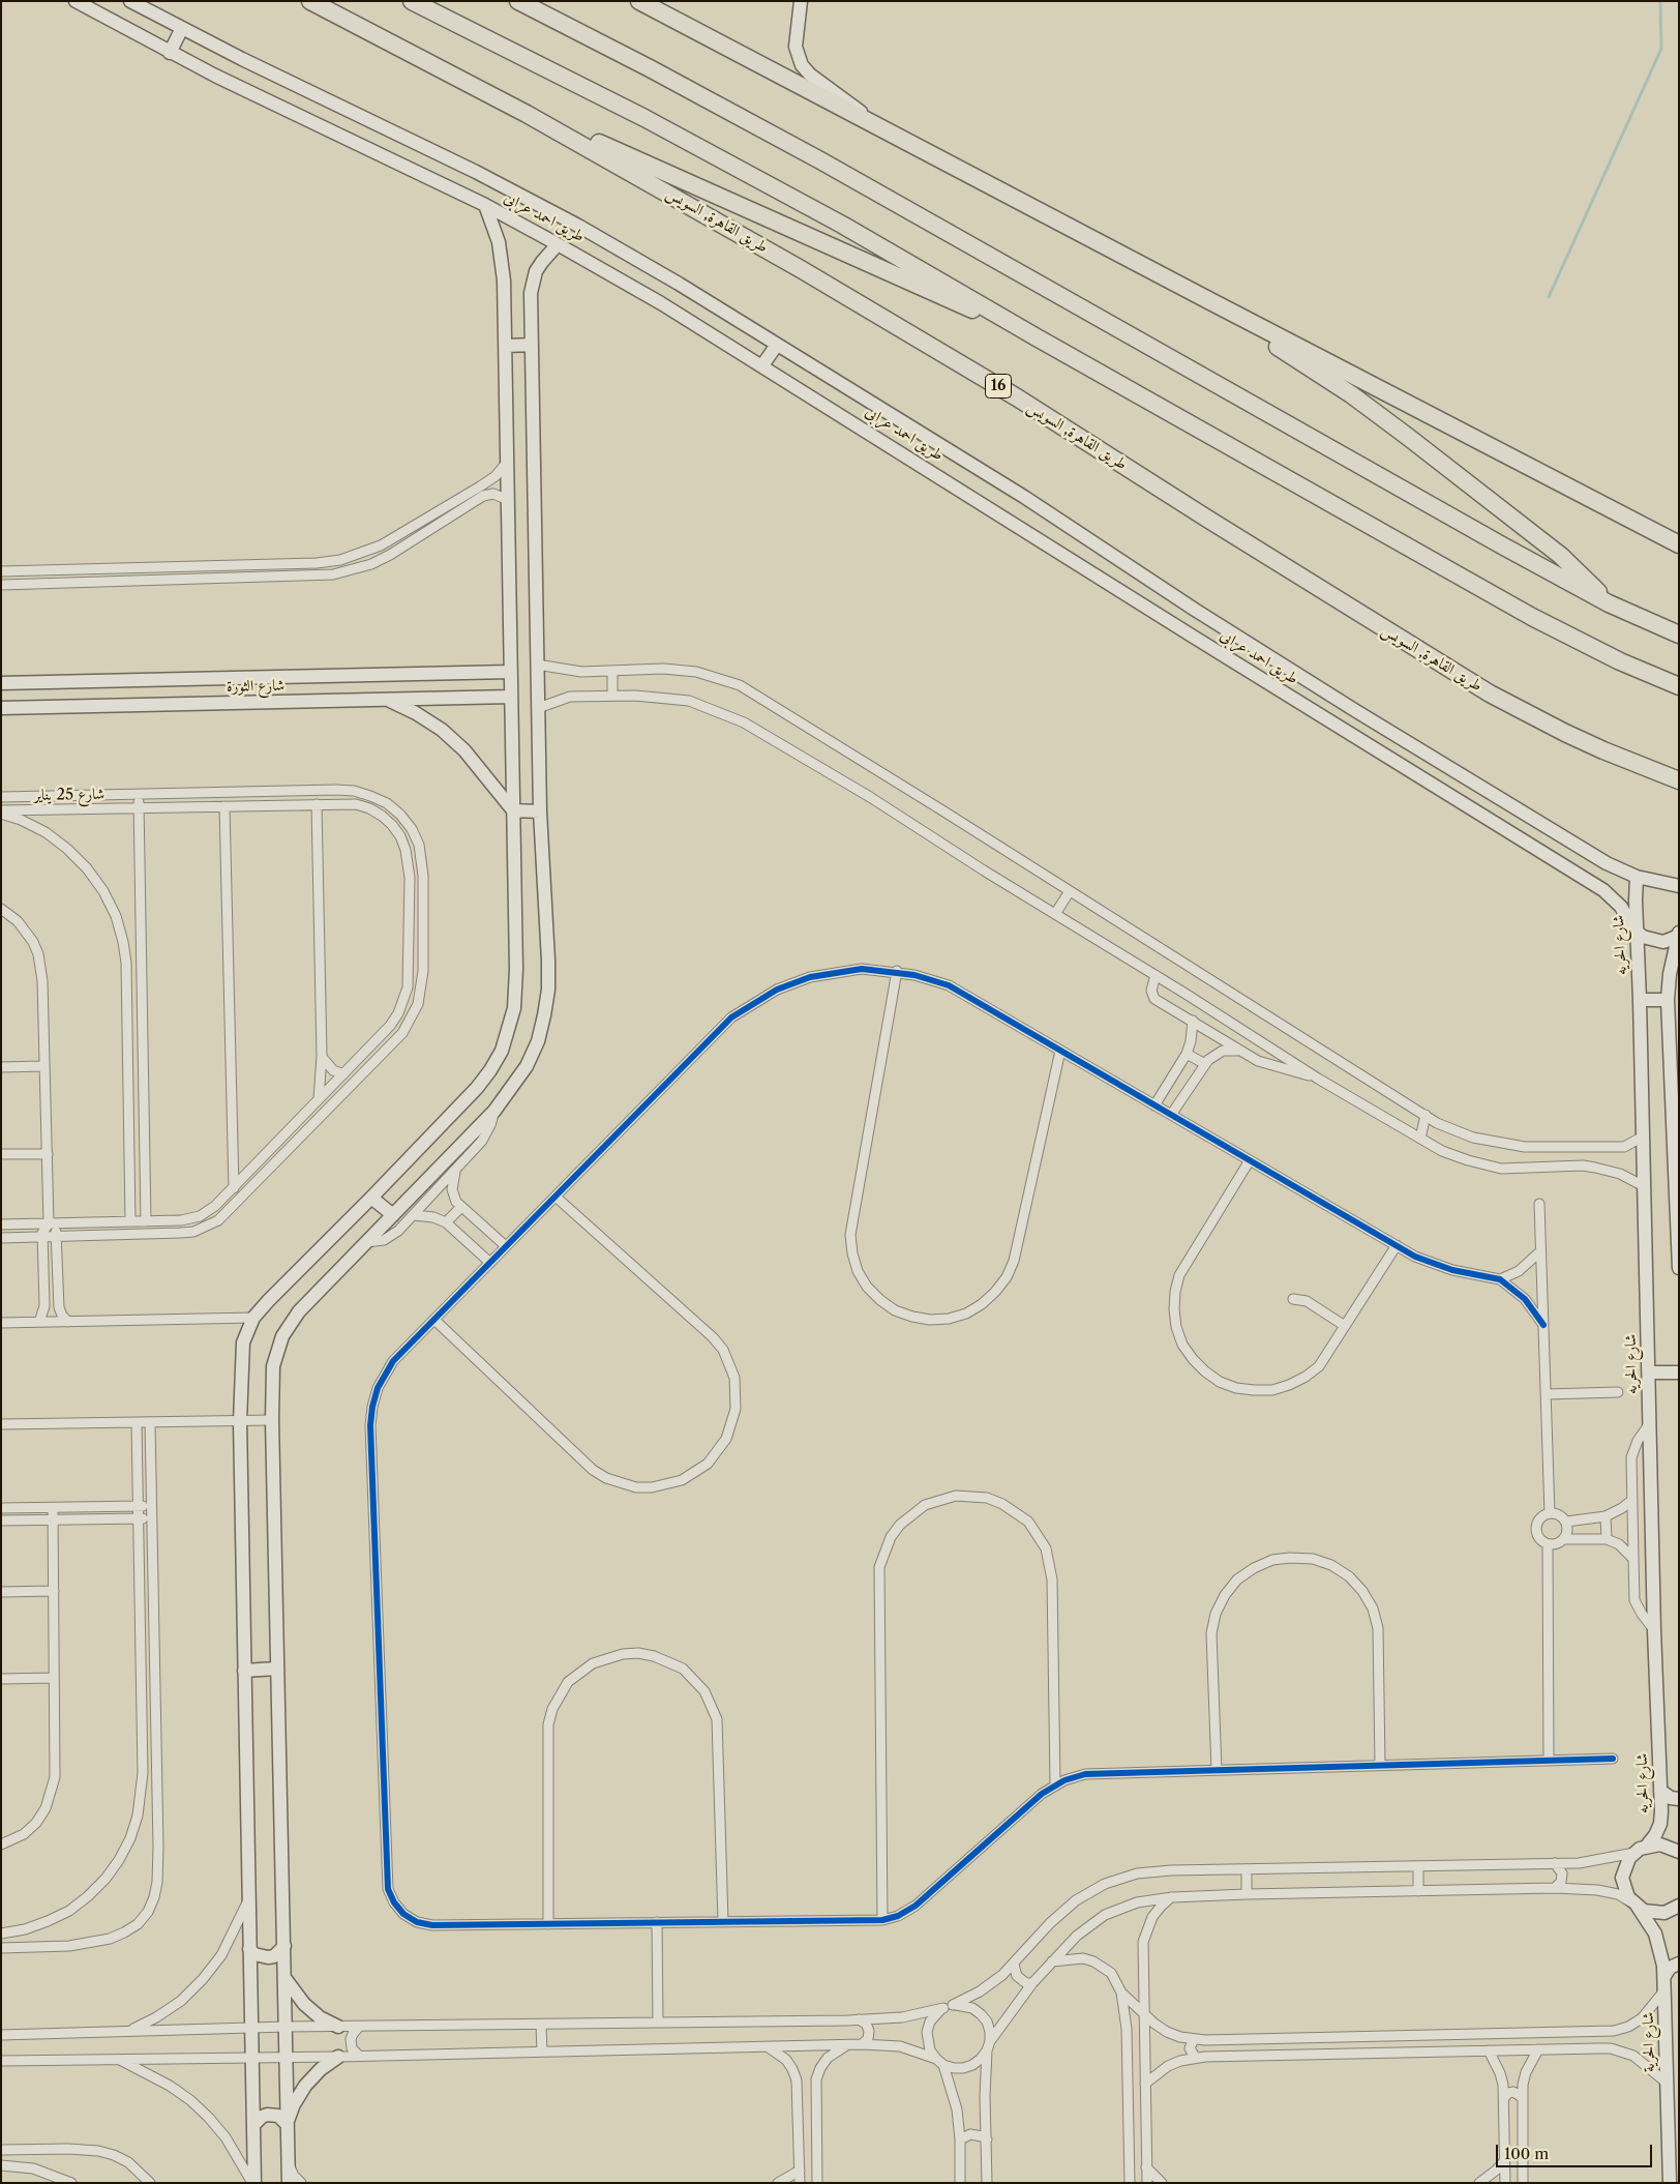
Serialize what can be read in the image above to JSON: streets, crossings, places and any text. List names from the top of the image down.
{
  "streets": {
    "highway": ["طريق القاهرة, السويس", "16"],
    "street": [
      "طريق احمد عرابى",
      "شارع الثورة",
      "شارع 25 يناير",
      "شارع الحريه",
      "شارع الحرية"
    ]
  },
  "crossings": [
    ["طريق احمد عرابى", "شارع الحريه"]
  ],
  "scale_bar": "100 m"
}
